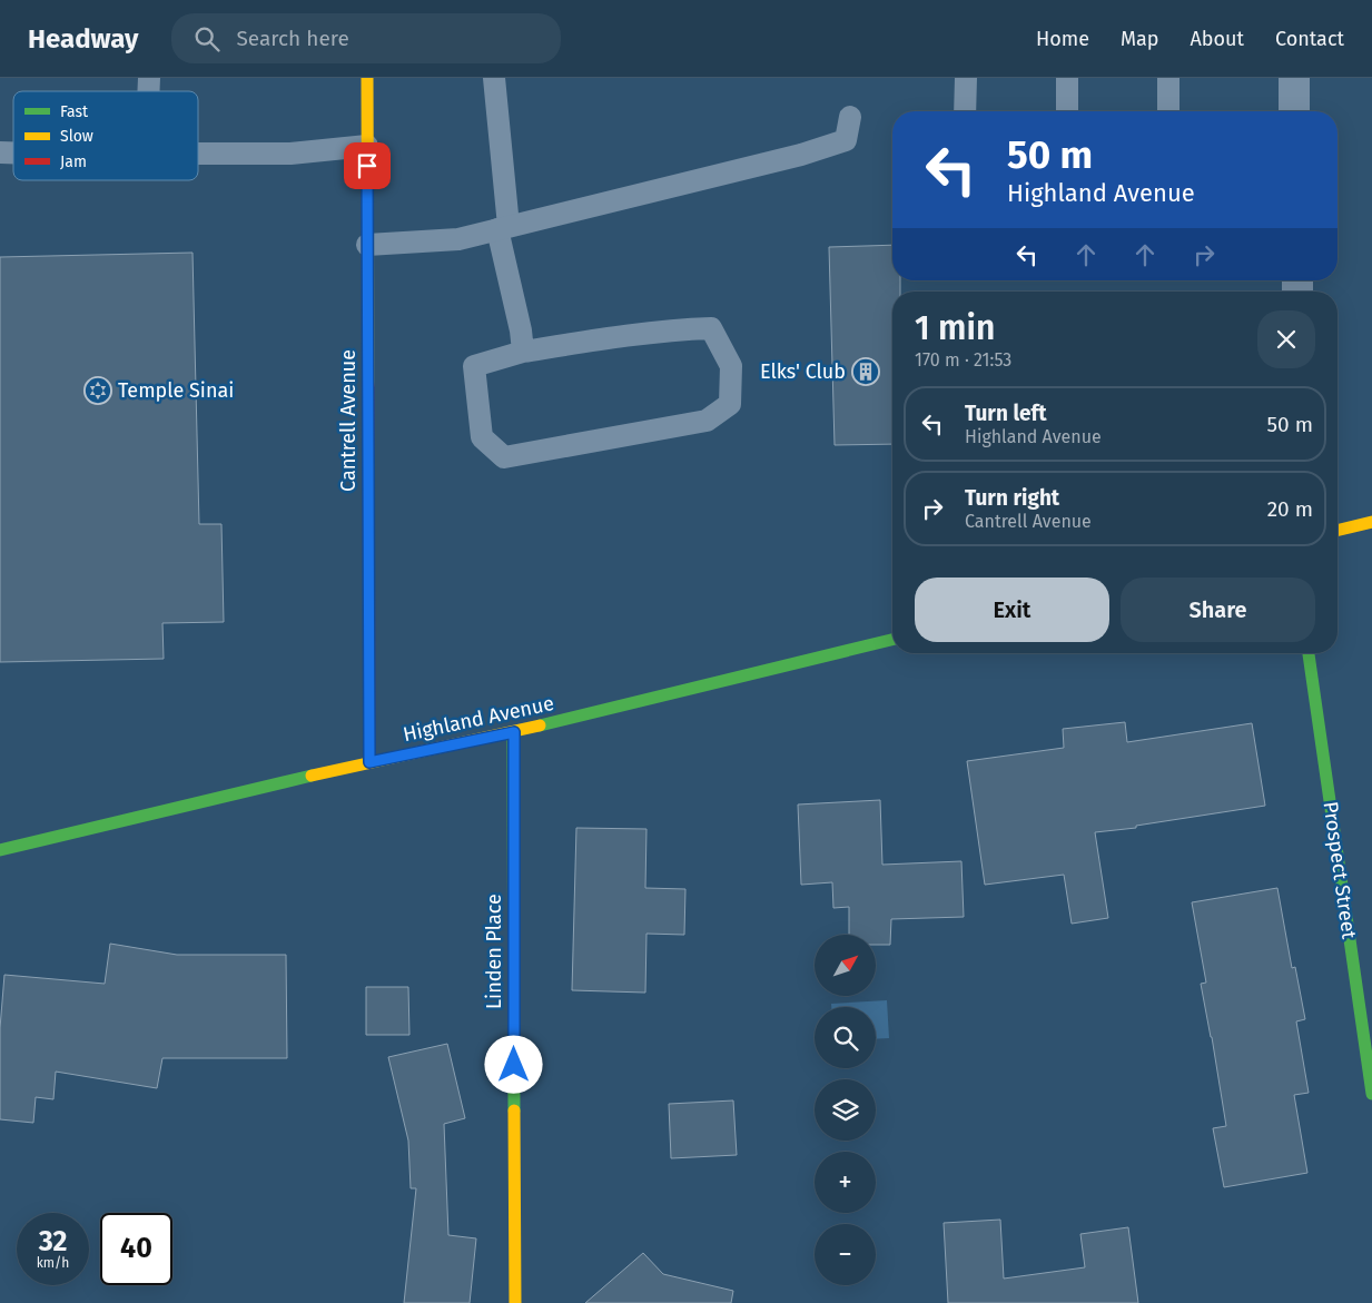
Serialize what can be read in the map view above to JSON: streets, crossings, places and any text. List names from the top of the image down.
{
  "streets": {
    "street": [
      "Cantrell Avenue",
      "Highland Avenue",
      "Prospect Street",
      "Linden Place"
    ]
  },
  "crossings": [
    ["Cantrell Avenue", "Highland Avenue"],
    ["Highland Avenue", "Linden Place"]
  ],
  "places": {
    "building": ["Elks' Club"],
    "synagogue": ["Temple Sinai"]
  },
  "legend": ["Fast", "Slow", "Jam"],
  "north": "top right",
  "page": {
    "header": "Headway",
    "search": "Search here",
    "nav": [
      "Home",
      "Map",
      "About",
      "Contact"
    ],
    "turn": ["50 m", "Highland Avenue"],
    "heading": ["1 min", "170 m · 21:53"],
    "list": [
      {
        "name": "Turn left",
        "note": "Highland Avenue",
        "value": "50 m"
      },
      {
        "name": "Turn right",
        "note": "Cantrell Avenue",
        "value": "20 m"
      }
    ],
    "buttons": ["Exit", "Share"],
    "map_buttons": ["+", "−"],
    "speed": "32 km/h",
    "limit": "40"
  }
}
